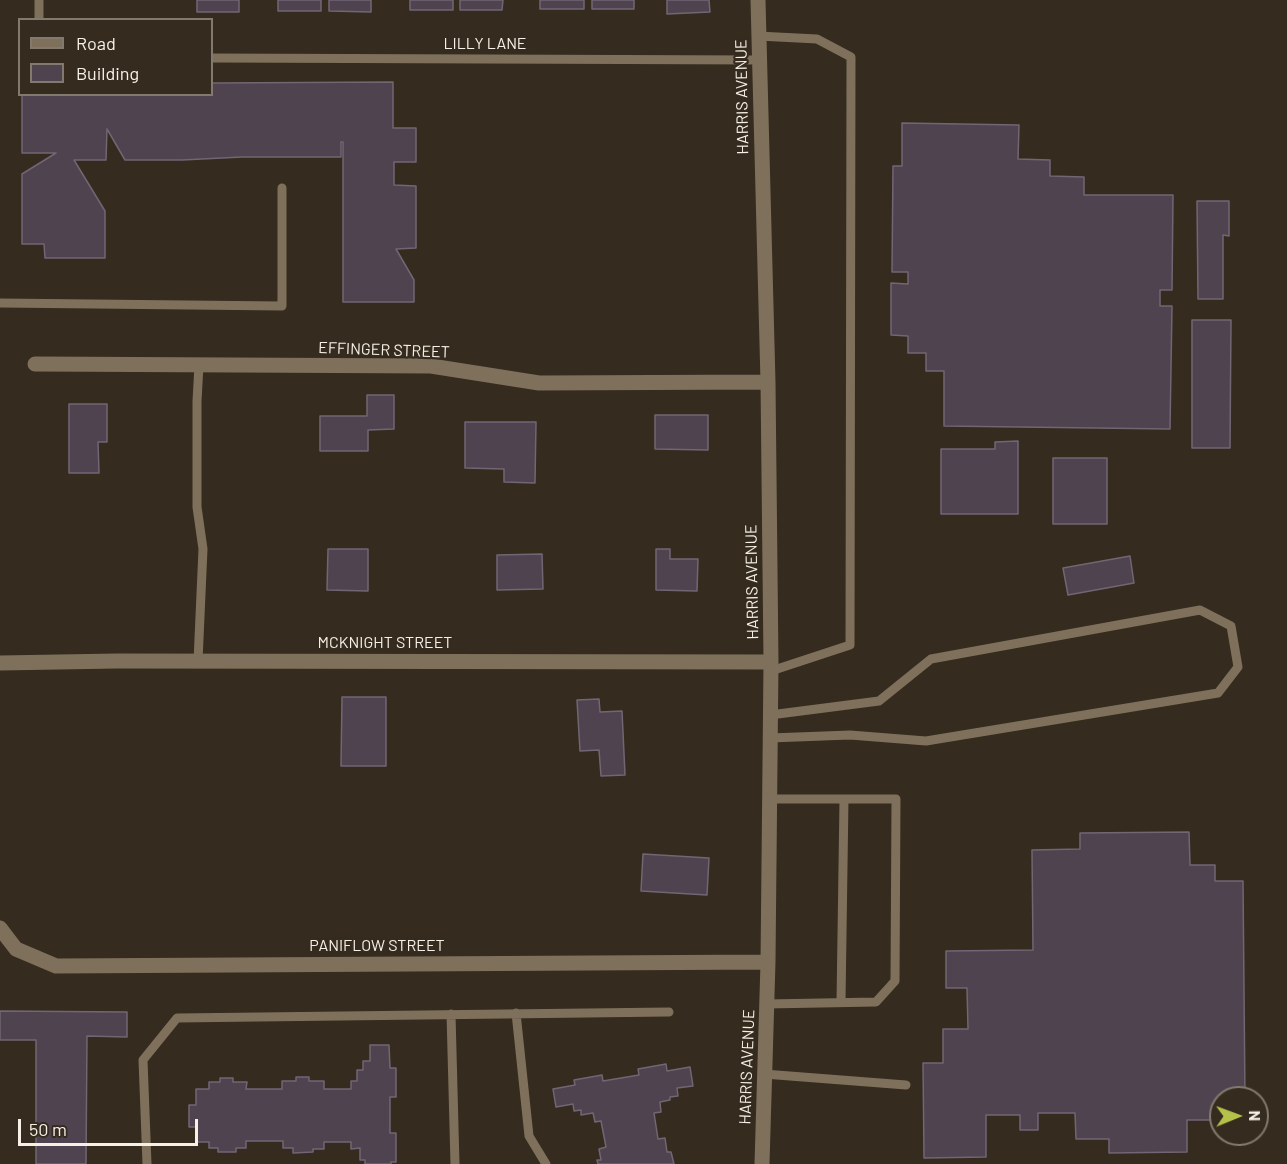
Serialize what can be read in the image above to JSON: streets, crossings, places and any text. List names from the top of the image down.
{
  "streets": {
    "street": [
      "HARRIS AVENUE",
      "EFFINGER STREET",
      "MCKNIGHT STREET",
      "PANIFLOW STREET"
    ],
    "lane": ["LILLY LANE"]
  },
  "crossings": [
    ["LILLY LANE", "HARRIS AVENUE"],
    ["HARRIS AVENUE", "EFFINGER STREET"],
    ["HARRIS AVENUE", "MCKNIGHT STREET"],
    ["HARRIS AVENUE", "PANIFLOW STREET"]
  ],
  "legend": ["Road", "Building"],
  "scale_bar": "50 m",
  "north": "right"
}
